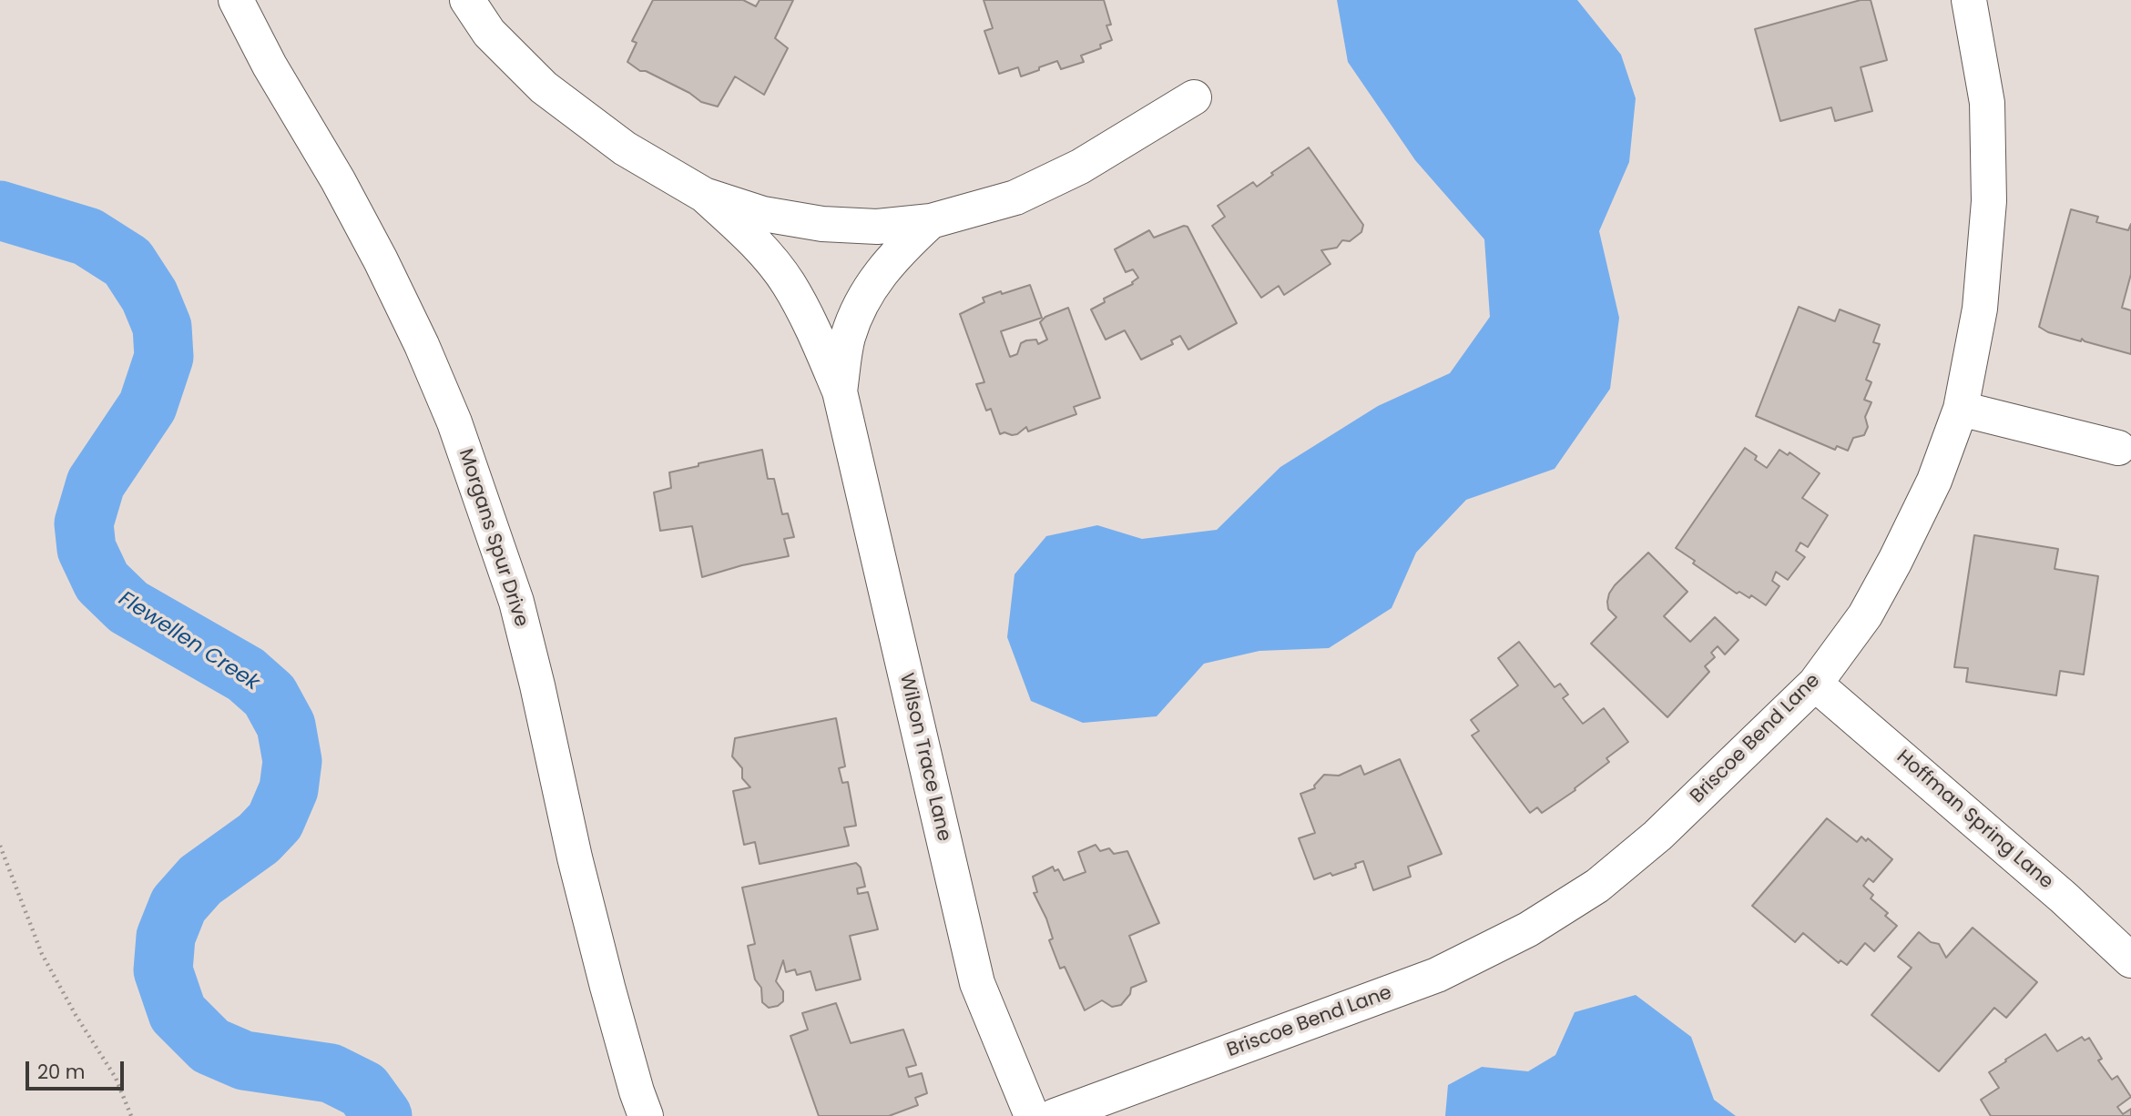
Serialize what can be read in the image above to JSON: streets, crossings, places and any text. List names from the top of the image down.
{
  "streets": {
    "street": [
      "Morgans Spur Drive",
      "Briscoe Bend Lane",
      "Wilson Trace Lane",
      "Hoffman Spring Lane"
    ]
  },
  "crossings": [
    ["Briscoe Bend Lane", "Hoffman Spring Lane"]
  ],
  "water": ["Flewellen Creek"],
  "scale_bar": "20 m"
}
